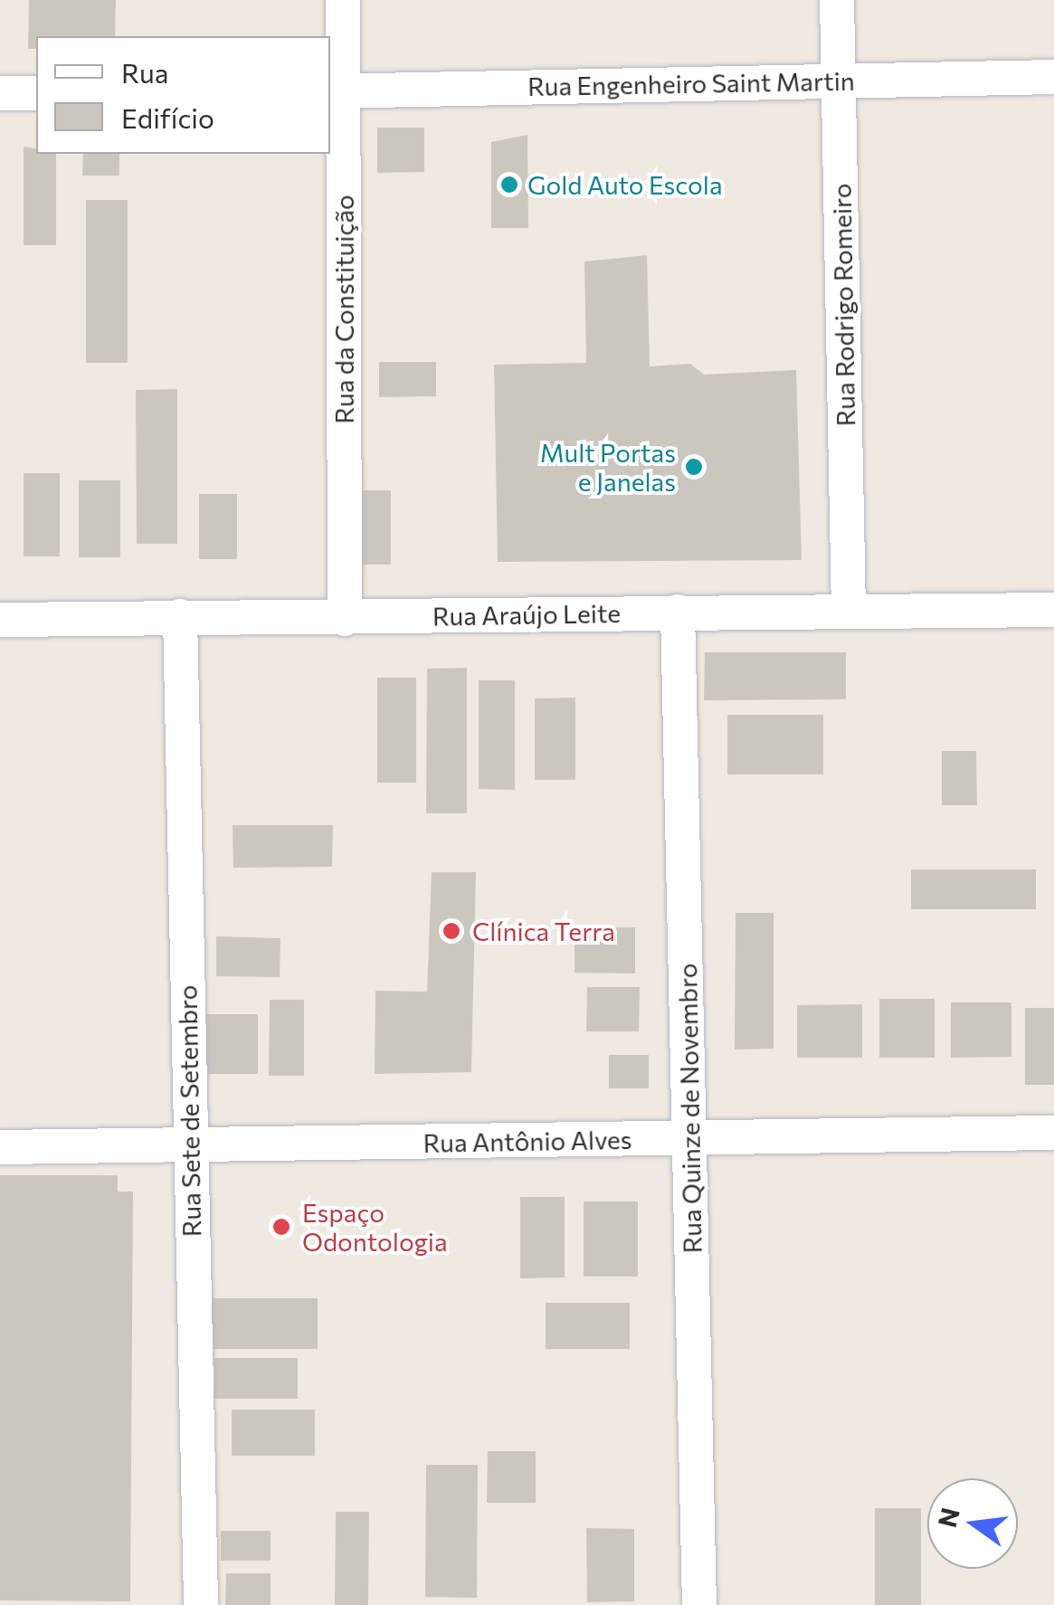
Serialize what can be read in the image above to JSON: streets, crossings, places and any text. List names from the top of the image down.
{
  "streets": {
    "street": [
      "Rua Engenheiro Saint Martin",
      "Rua Rodrigo Romeiro",
      "Rua da Constituição",
      "Rua Araújo Leite",
      "Rua Quinze de Novembro",
      "Rua Sete de Setembro",
      "Rua Antônio Alves"
    ]
  },
  "crossings": [
    ["Rua Engenheiro Saint Martin", "Rua Rodrigo Romeiro"],
    ["Rua Engenheiro Saint Martin", "Rua da Constituição"],
    ["Rua Rodrigo Romeiro", "Rua Araújo Leite"],
    ["Rua da Constituição", "Rua Araújo Leite"],
    ["Rua Araújo Leite", "Rua Quinze de Novembro"],
    ["Rua Araújo Leite", "Rua Sete de Setembro"],
    ["Rua Quinze de Novembro", "Rua Antônio Alves"],
    ["Rua Sete de Setembro", "Rua Antônio Alves"]
  ],
  "places": [
    "Gold Auto Escola",
    "Mult Portas e Janelas",
    "Clínica Terra",
    "Espaço Odontologia"
  ],
  "legend": ["Rua", "Edifício"],
  "north": "left"
}
